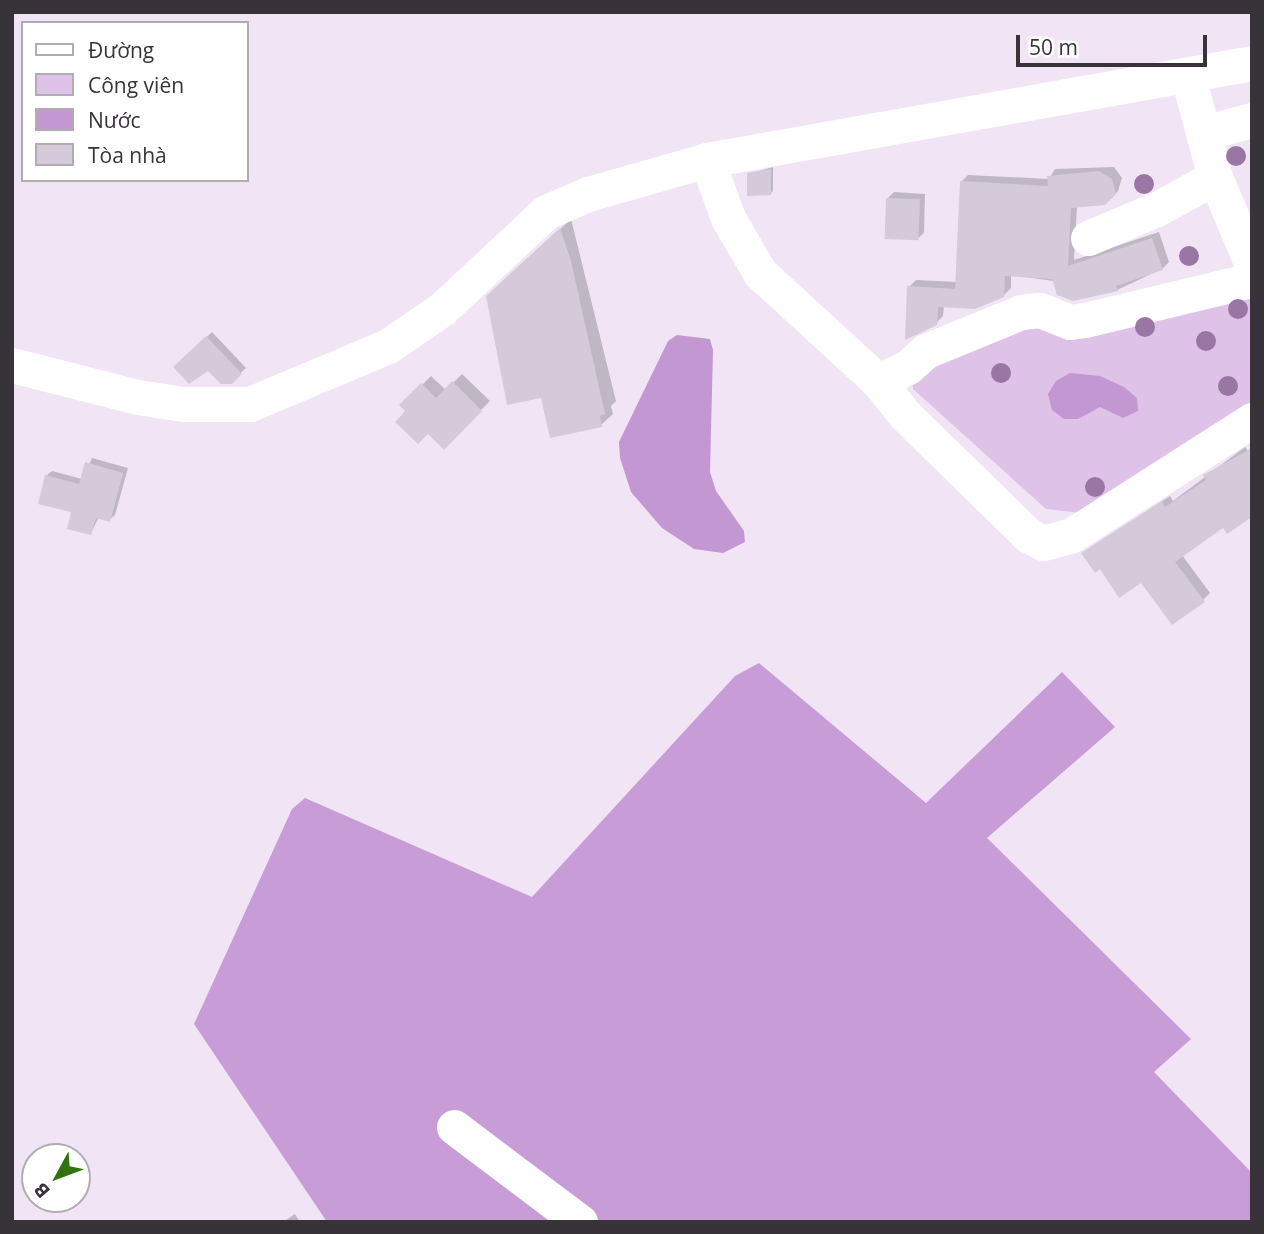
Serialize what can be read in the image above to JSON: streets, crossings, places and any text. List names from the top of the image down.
{
  "legend": [
    "Đường",
    "Công viên",
    "Nước",
    "Tòa nhà"
  ],
  "scale_bar": "50 m",
  "north": "bottom left"
}
